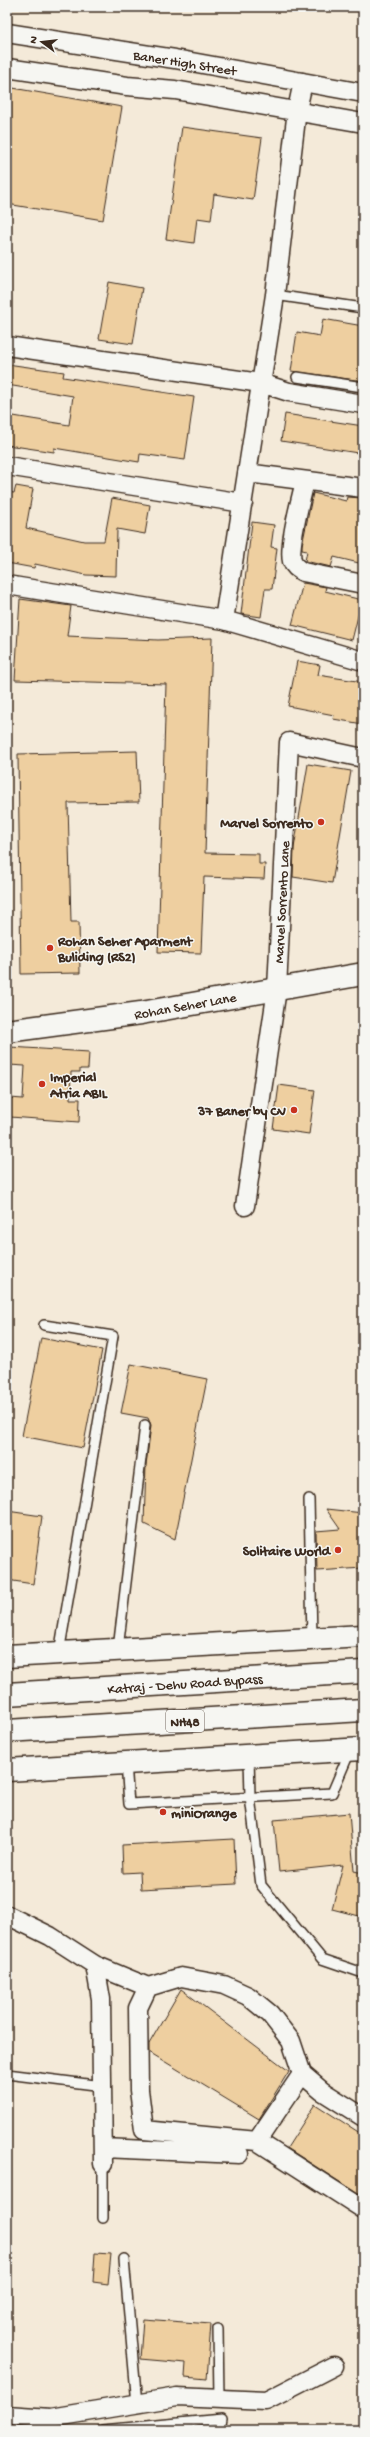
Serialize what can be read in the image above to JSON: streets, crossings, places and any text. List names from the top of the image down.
{
  "streets": {
    "main road": ["Rohan Seher Lane", "Katraj - Dehu Road Bypass", "NH48"],
    "street": ["Baner High Street", "Marvel Sorrento Lane"]
  },
  "crossings": [
    ["Marvel Sorrento Lane", "Rohan Seher Lane"]
  ],
  "places": [
    "Marvel Sorrento",
    "Rohan Seher Aparment Buliding (RS2)",
    "Imperial Atria ABIL",
    "37 Baner by CV",
    "Solitaire World",
    "miniOrange"
  ],
  "north": "left"
}
